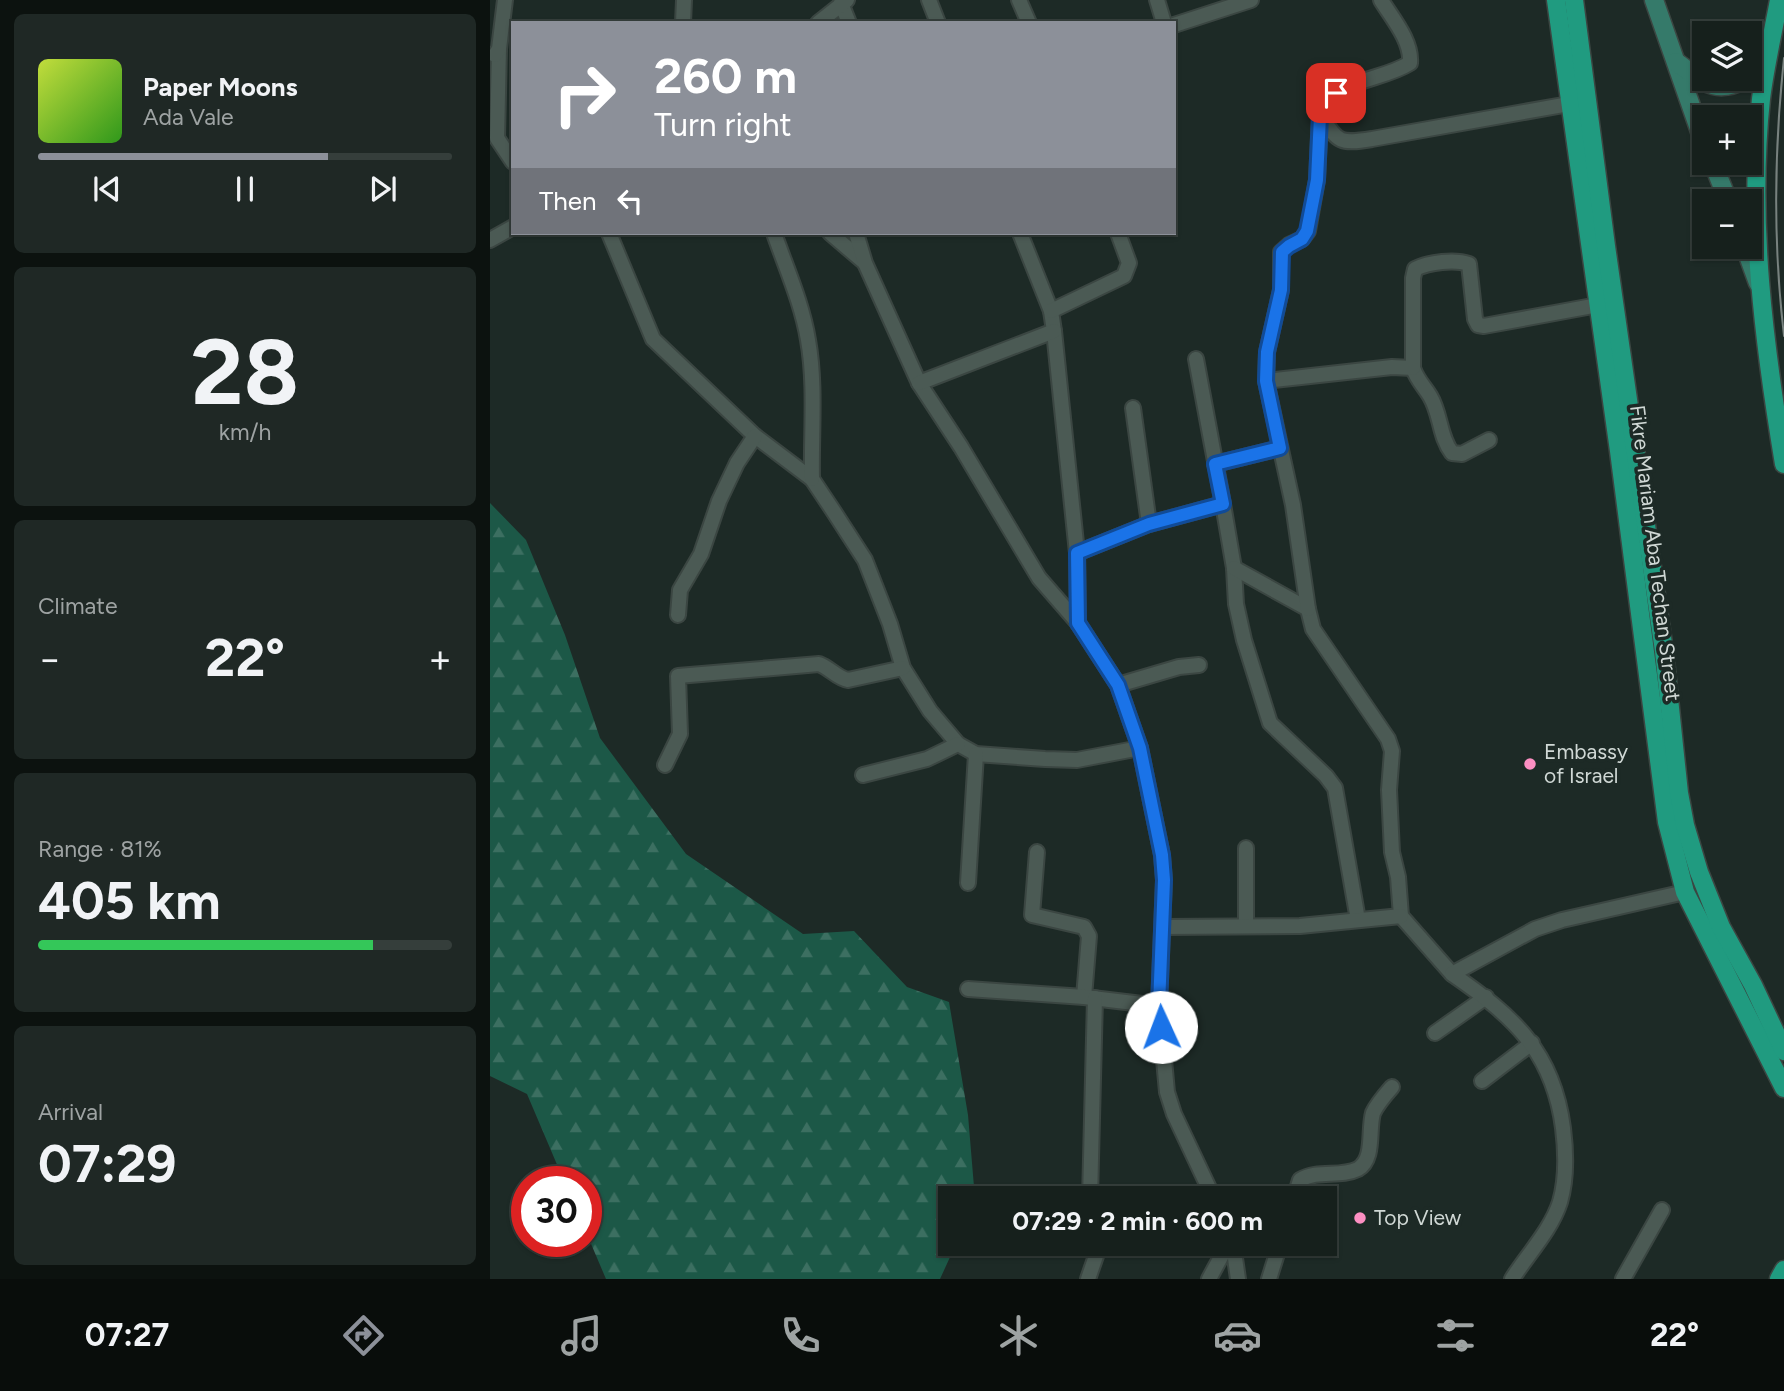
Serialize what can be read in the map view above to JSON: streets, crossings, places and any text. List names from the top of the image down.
{
  "streets": {
    "main road": ["Fikre Mariam Aba Techan Street"]
  },
  "places": ["Embassy of Israel", "Top View"],
  "page": {
    "map_buttons": ["+", "−"],
    "turn": ["260 m", "Turn right"],
    "song": ["Paper Moons", "Ada Vale"],
    "then": "Then",
    "tile": [
      ["28", "km/h"],
      "Climate",
      ["Range · 81%", "405 km"],
      ["Arrival", "07:29"]
    ],
    "heat": ["−", "22°", "+"],
    "limit": "30",
    "trip": "07:29 · 2 min · 600 m",
    "tabs": ["07:27", "22°"]
  }
}
